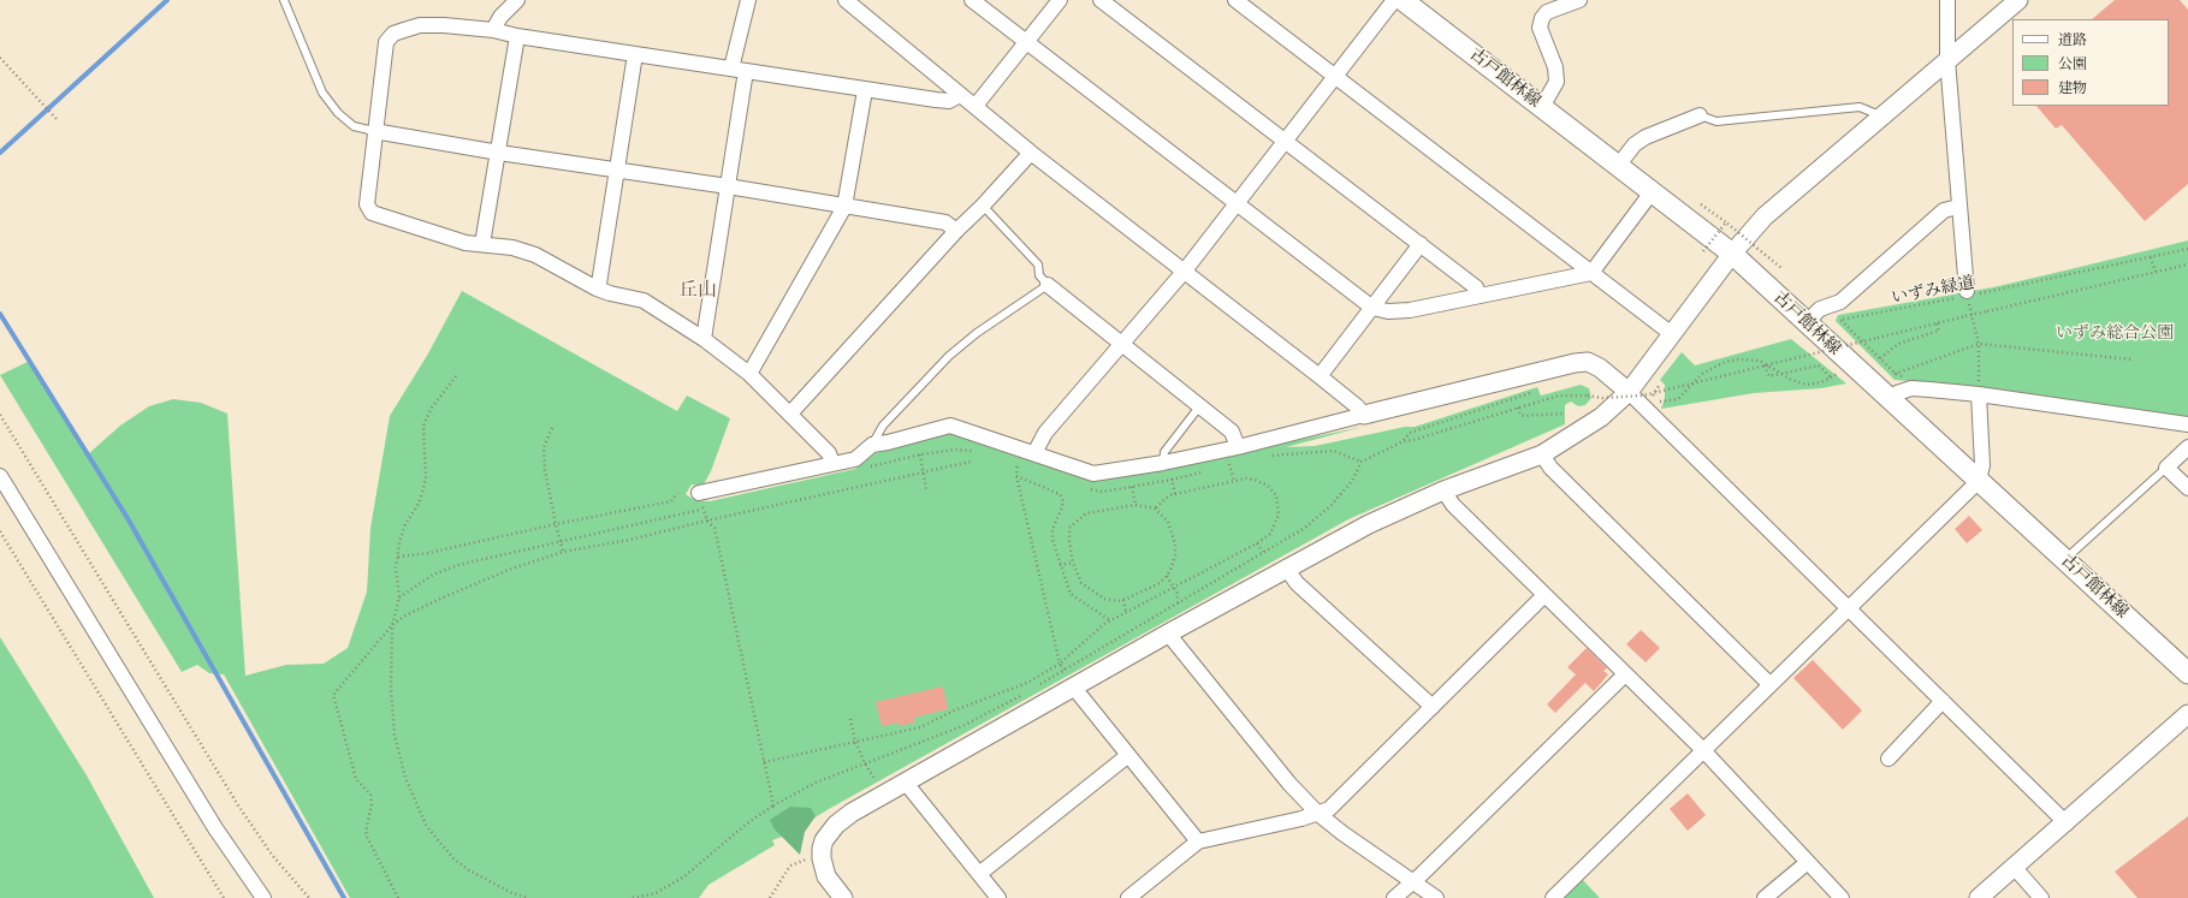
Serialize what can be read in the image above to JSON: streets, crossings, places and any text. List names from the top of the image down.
{
  "streets": {
    "main road": ["古戸館林線"],
    "path": ["いずみ緑道"]
  },
  "districts": ["丘山"],
  "parks": ["いずみ総合公園"],
  "legend": ["道路", "公園", "建物"]
}
